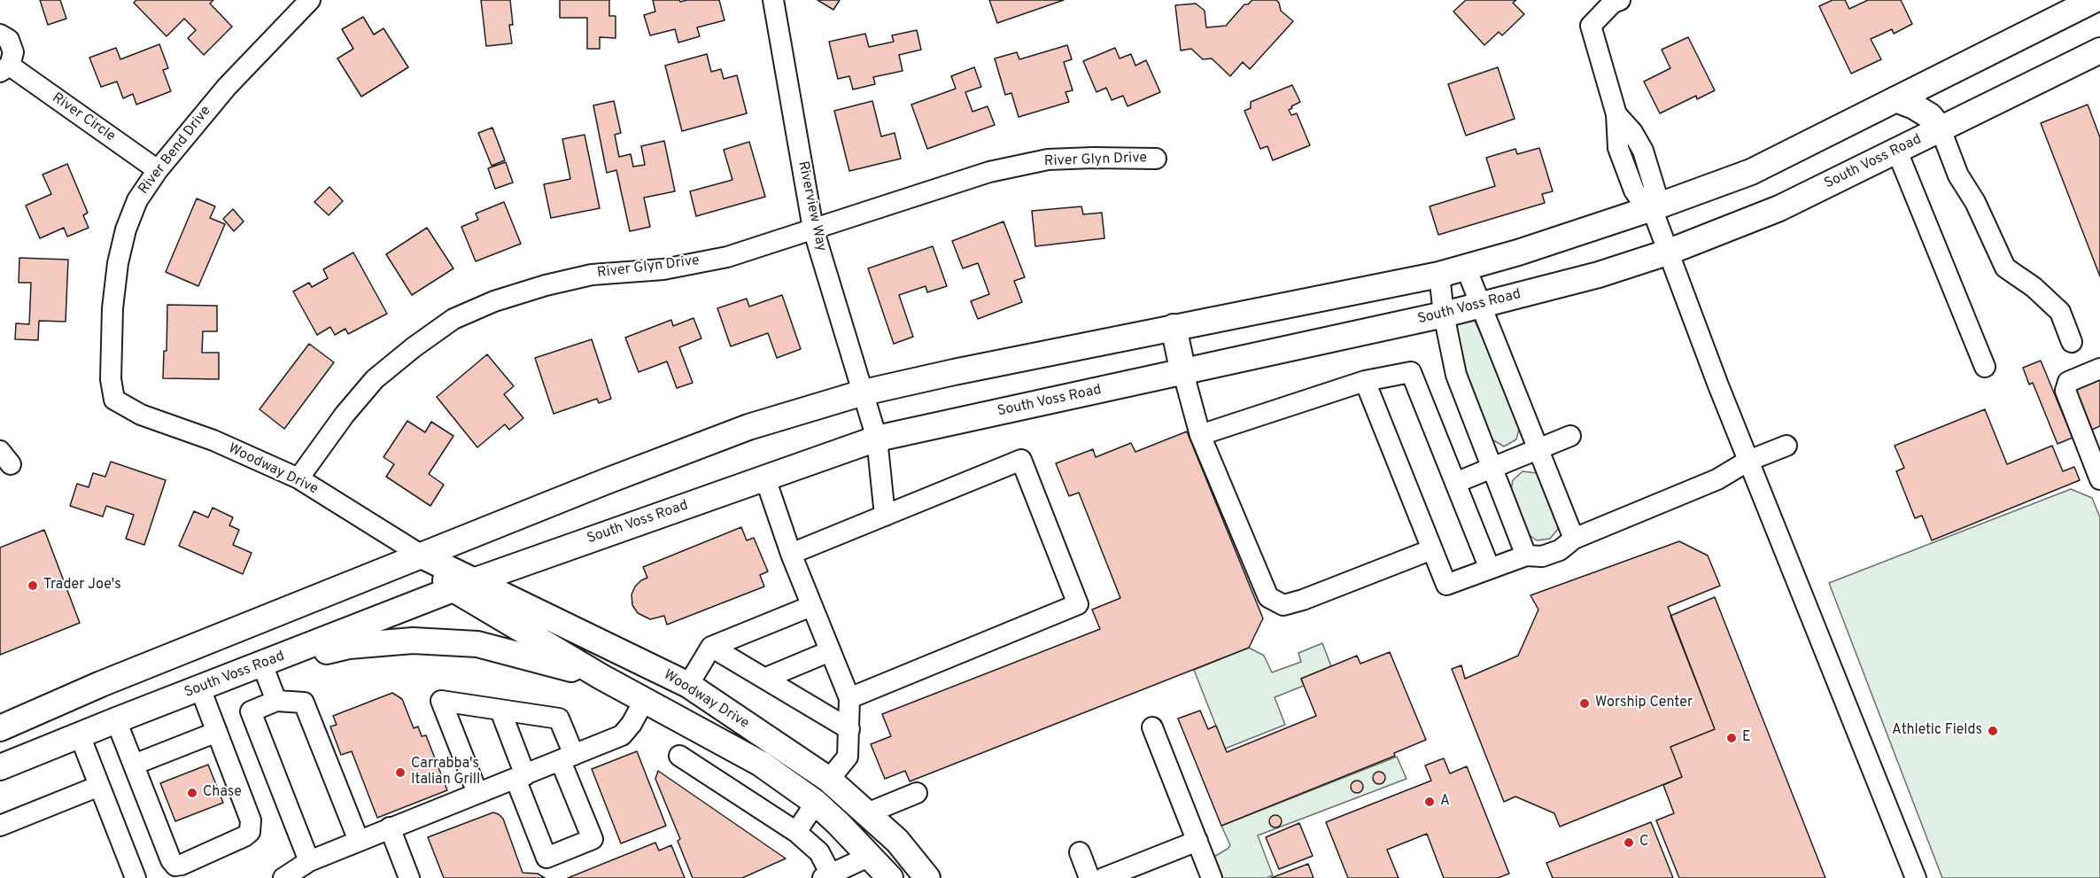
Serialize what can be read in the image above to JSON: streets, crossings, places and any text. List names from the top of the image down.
{
  "streets": {
    "main road": ["South Voss Road", "Woodway Drive"],
    "street": [
      "River Circle",
      "River Bend Drive",
      "River Glyn Drive",
      "Riverview Way"
    ]
  },
  "crossings": [
    ["River Circle", "River Bend Drive"],
    ["River Bend Drive", "Woodway Drive"],
    ["River Glyn Drive", "Riverview Way"],
    ["River Glyn Drive", "Woodway Drive"],
    ["South Voss Road", "Riverview Way"],
    ["South Voss Road", "Woodway Drive"]
  ],
  "places": [
    "Trader Joe's",
    "Worship Center",
    "Athletic Fields",
    "E",
    "Carrabba's Italian Grill",
    "Chase",
    "A",
    "C"
  ]
}
